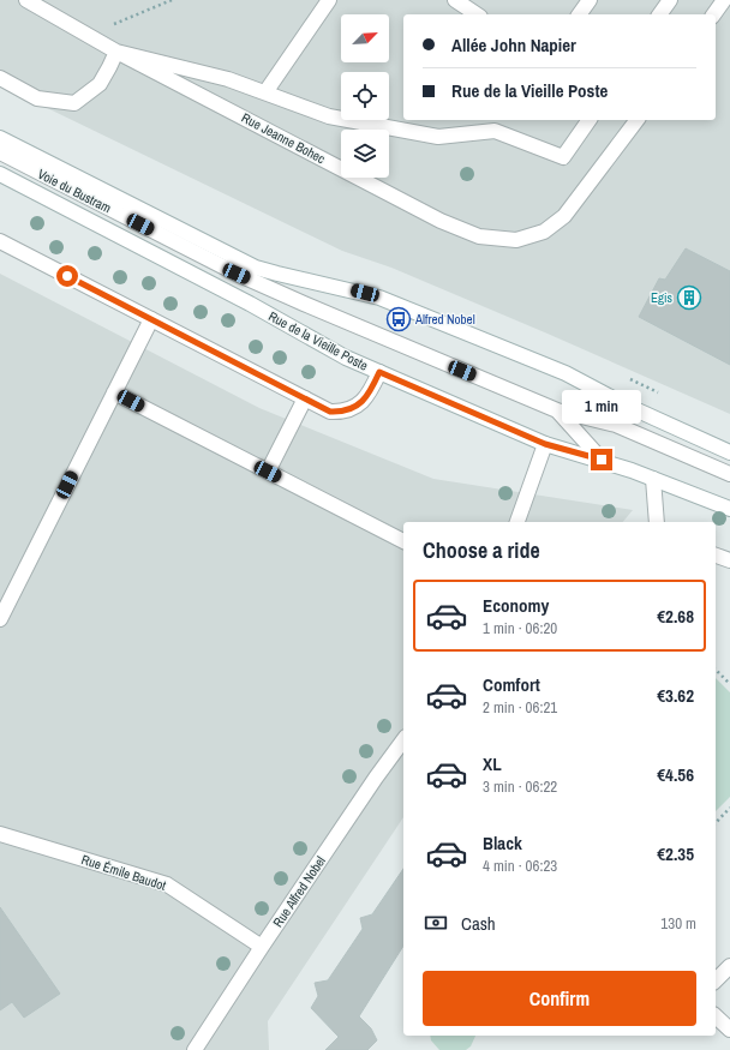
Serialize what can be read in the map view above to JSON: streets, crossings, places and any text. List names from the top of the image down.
{
  "streets": {
    "main road": [
      "Rue Jeanne Bohec",
      "Voie du Bustram",
      "Rue de la Vieille Poste",
      "Rue Émile Baudot",
      "Rue Alfred Nobel"
    ]
  },
  "crossings": [
    ["Voie du Bustram", "Rue de la Vieille Poste"],
    ["Rue Émile Baudot", "Rue Alfred Nobel"]
  ],
  "places": {
    "building": ["Egis"],
    "bus stop": ["Alfred Nobel"]
  },
  "north": "top right",
  "page": {
    "banner": ["Allée John Napier", "Rue de la Vieille Poste"],
    "bubble": "1 min",
    "heading": "Choose a ride",
    "list": [
      {
        "name": "Economy",
        "note": "1 min · 06:20",
        "value": "€2.68"
      },
      {
        "name": "Comfort",
        "note": "2 min · 06:21",
        "value": "€3.62"
      },
      {
        "name": "XL",
        "note": "3 min · 06:22",
        "value": "€4.56"
      },
      {
        "name": "Black",
        "note": "4 min · 06:23",
        "value": "€2.35"
      }
    ],
    "pay": ["Cash", "130 m"],
    "buttons": "Confirm"
  }
}
